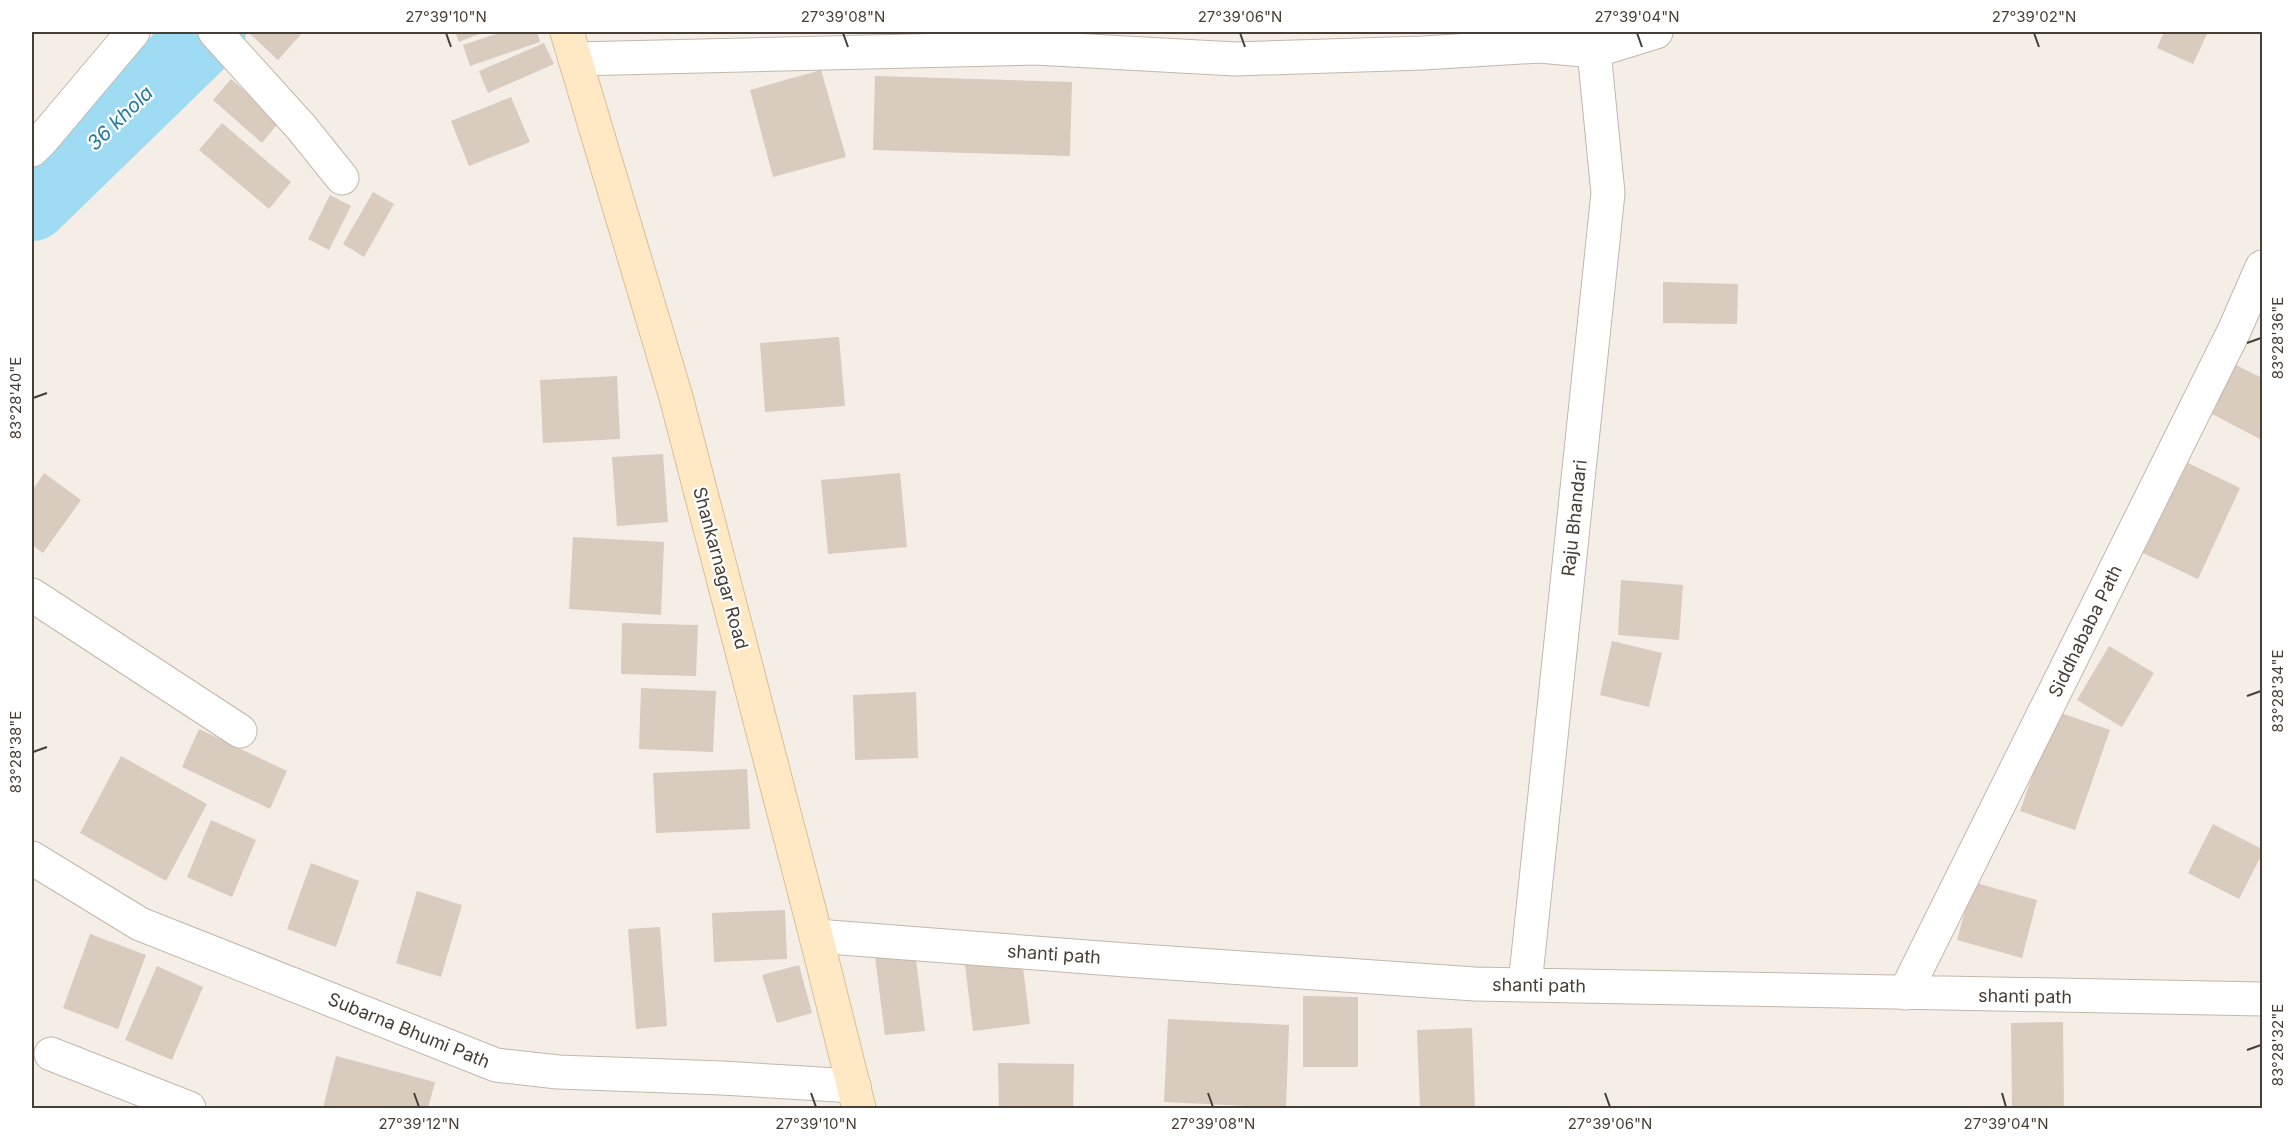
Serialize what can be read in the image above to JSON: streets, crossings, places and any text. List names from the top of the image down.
{
  "streets": {
    "street": [
      "Raju Bhandari",
      "Shankarnagar Road",
      "Siddhababa Path",
      "shanti path",
      "Subarna Bhumi Path"
    ]
  },
  "crossings": [
    ["Raju Bhandari", "shanti path"],
    ["Shankarnagar Road", "shanti path"],
    ["Shankarnagar Road", "Subarna Bhumi Path"],
    ["Siddhababa Path", "shanti path"]
  ],
  "water": ["36 khola"],
  "coordinates": [
    "27°39'10\"N",
    "27°39'08\"N",
    "27°39'06\"N",
    "27°39'04\"N",
    "27°39'02\"N",
    "83°28'36\"E",
    "83°28'40\"E",
    "83°28'34\"E",
    "83°28'38\"E",
    "83°28'32\"E",
    "27°39'12\"N"
  ]
}
